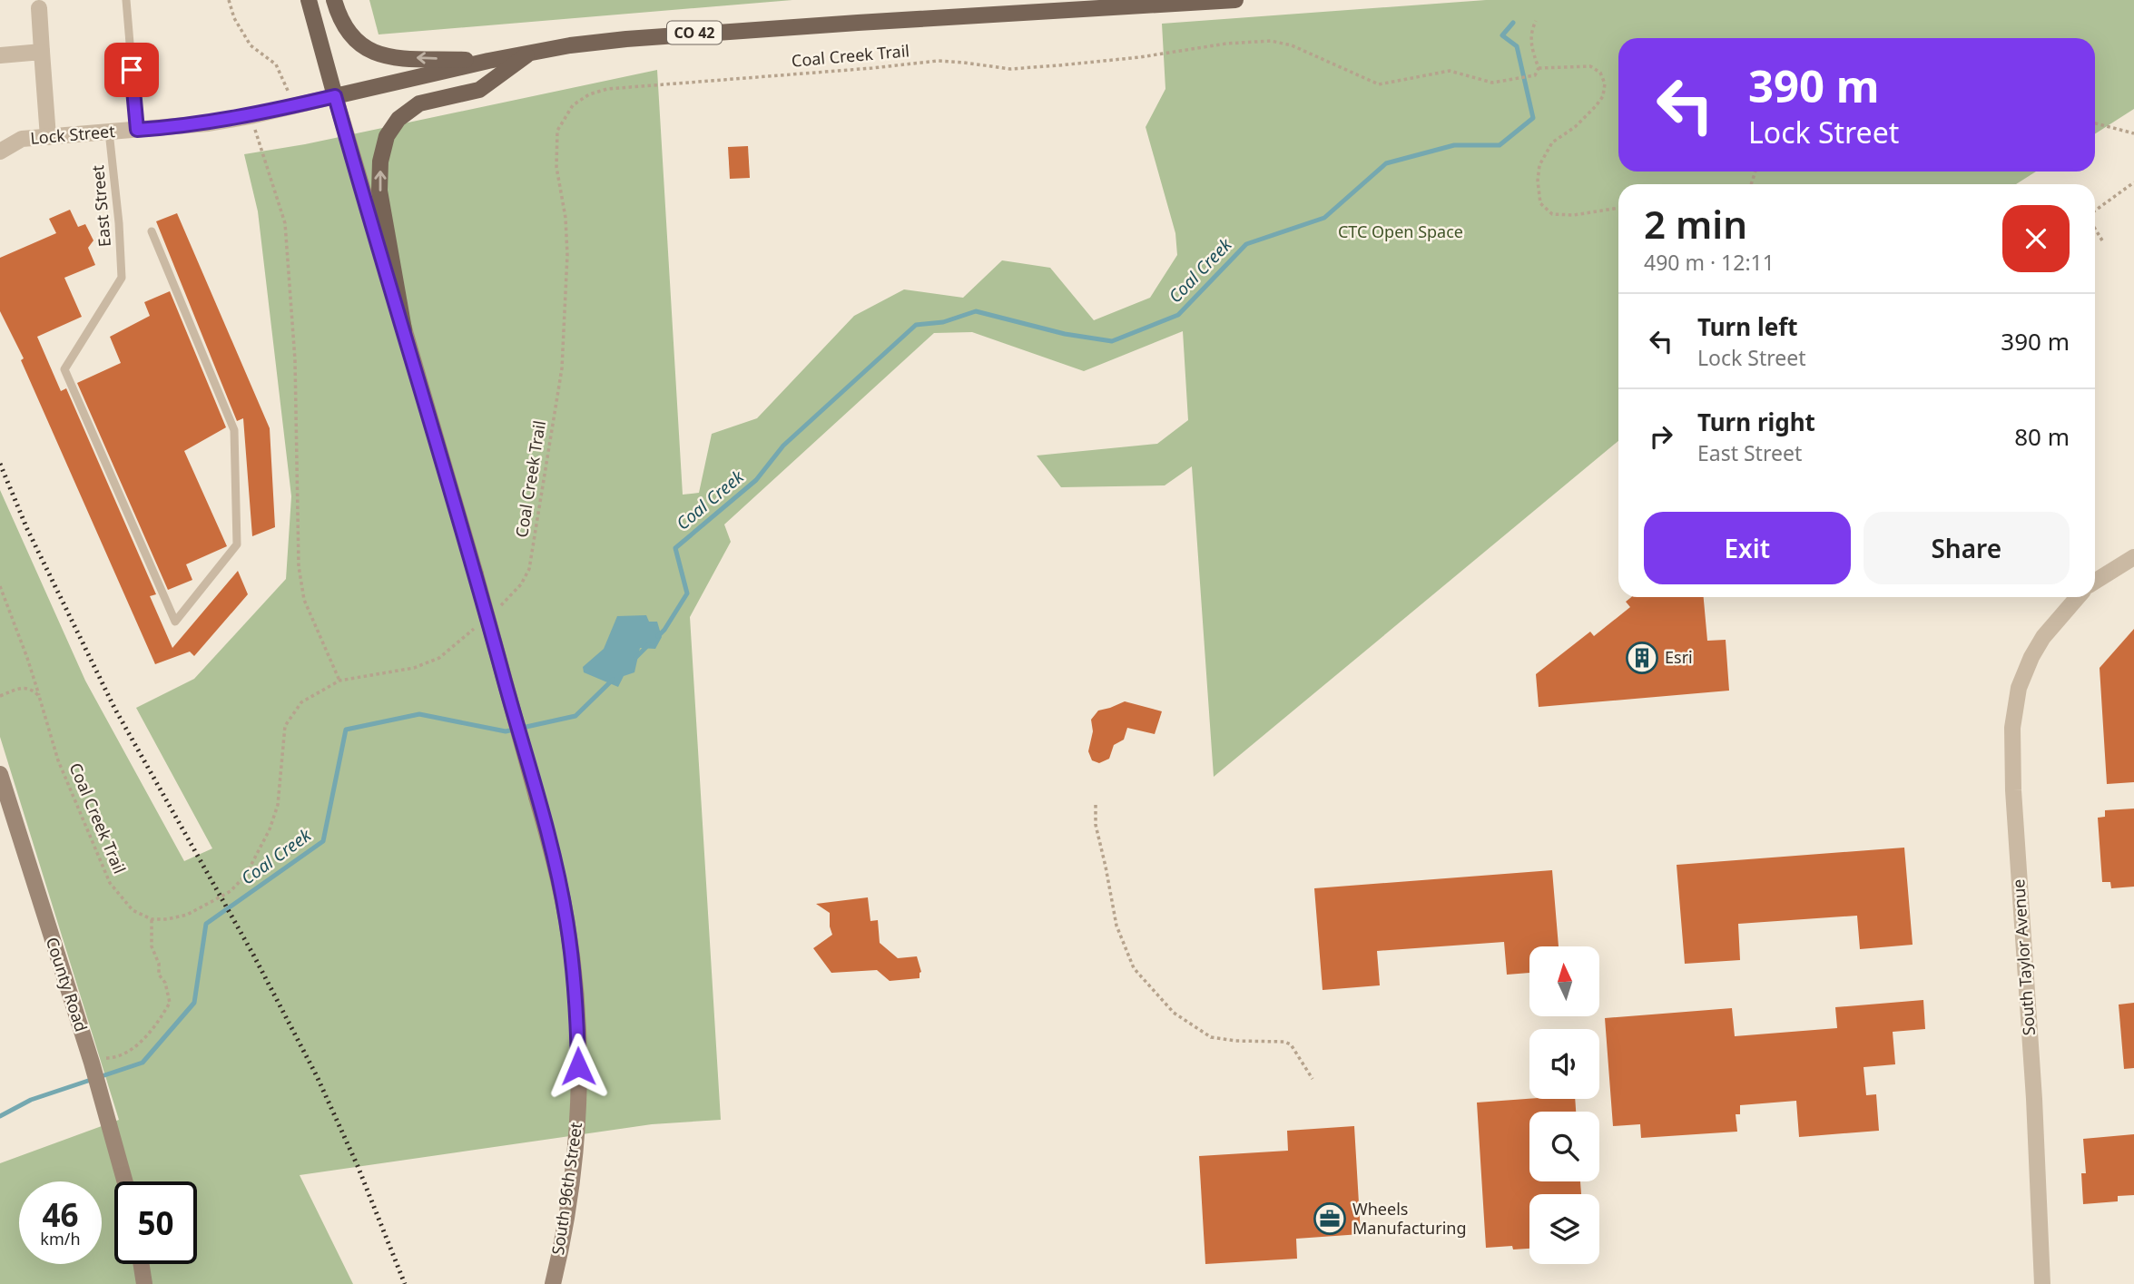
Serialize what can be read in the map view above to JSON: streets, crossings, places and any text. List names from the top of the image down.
{
  "streets": {
    "main road": ["CO 42", "County Road", "South 96th Street"],
    "street": ["Lock Street", "South Taylor Avenue"],
    "lane": ["East Street"],
    "path": ["Coal Creek Trail"]
  },
  "crossings": [
    ["CO 42", "Lock Street"],
    ["CO 42", "South 96th Street"],
    ["Lock Street", "East Street"],
    ["Lock Street", "South 96th Street"]
  ],
  "water": ["Coal Creek"],
  "parks": ["CTC Open Space"],
  "places": {
    "building": ["Esri"],
    "office": ["Wheels Manufacturing"]
  },
  "north": "top",
  "page": {
    "turn": ["390 m", "Lock Street"],
    "heading": ["2 min", "490 m · 12:11"],
    "list": [
      {
        "name": "Turn left",
        "note": "Lock Street",
        "value": "390 m"
      },
      {
        "name": "Turn right",
        "note": "East Street",
        "value": "80 m"
      }
    ],
    "buttons": ["Exit", "Share"],
    "speed": "46 km/h",
    "limit": "50"
  }
}
